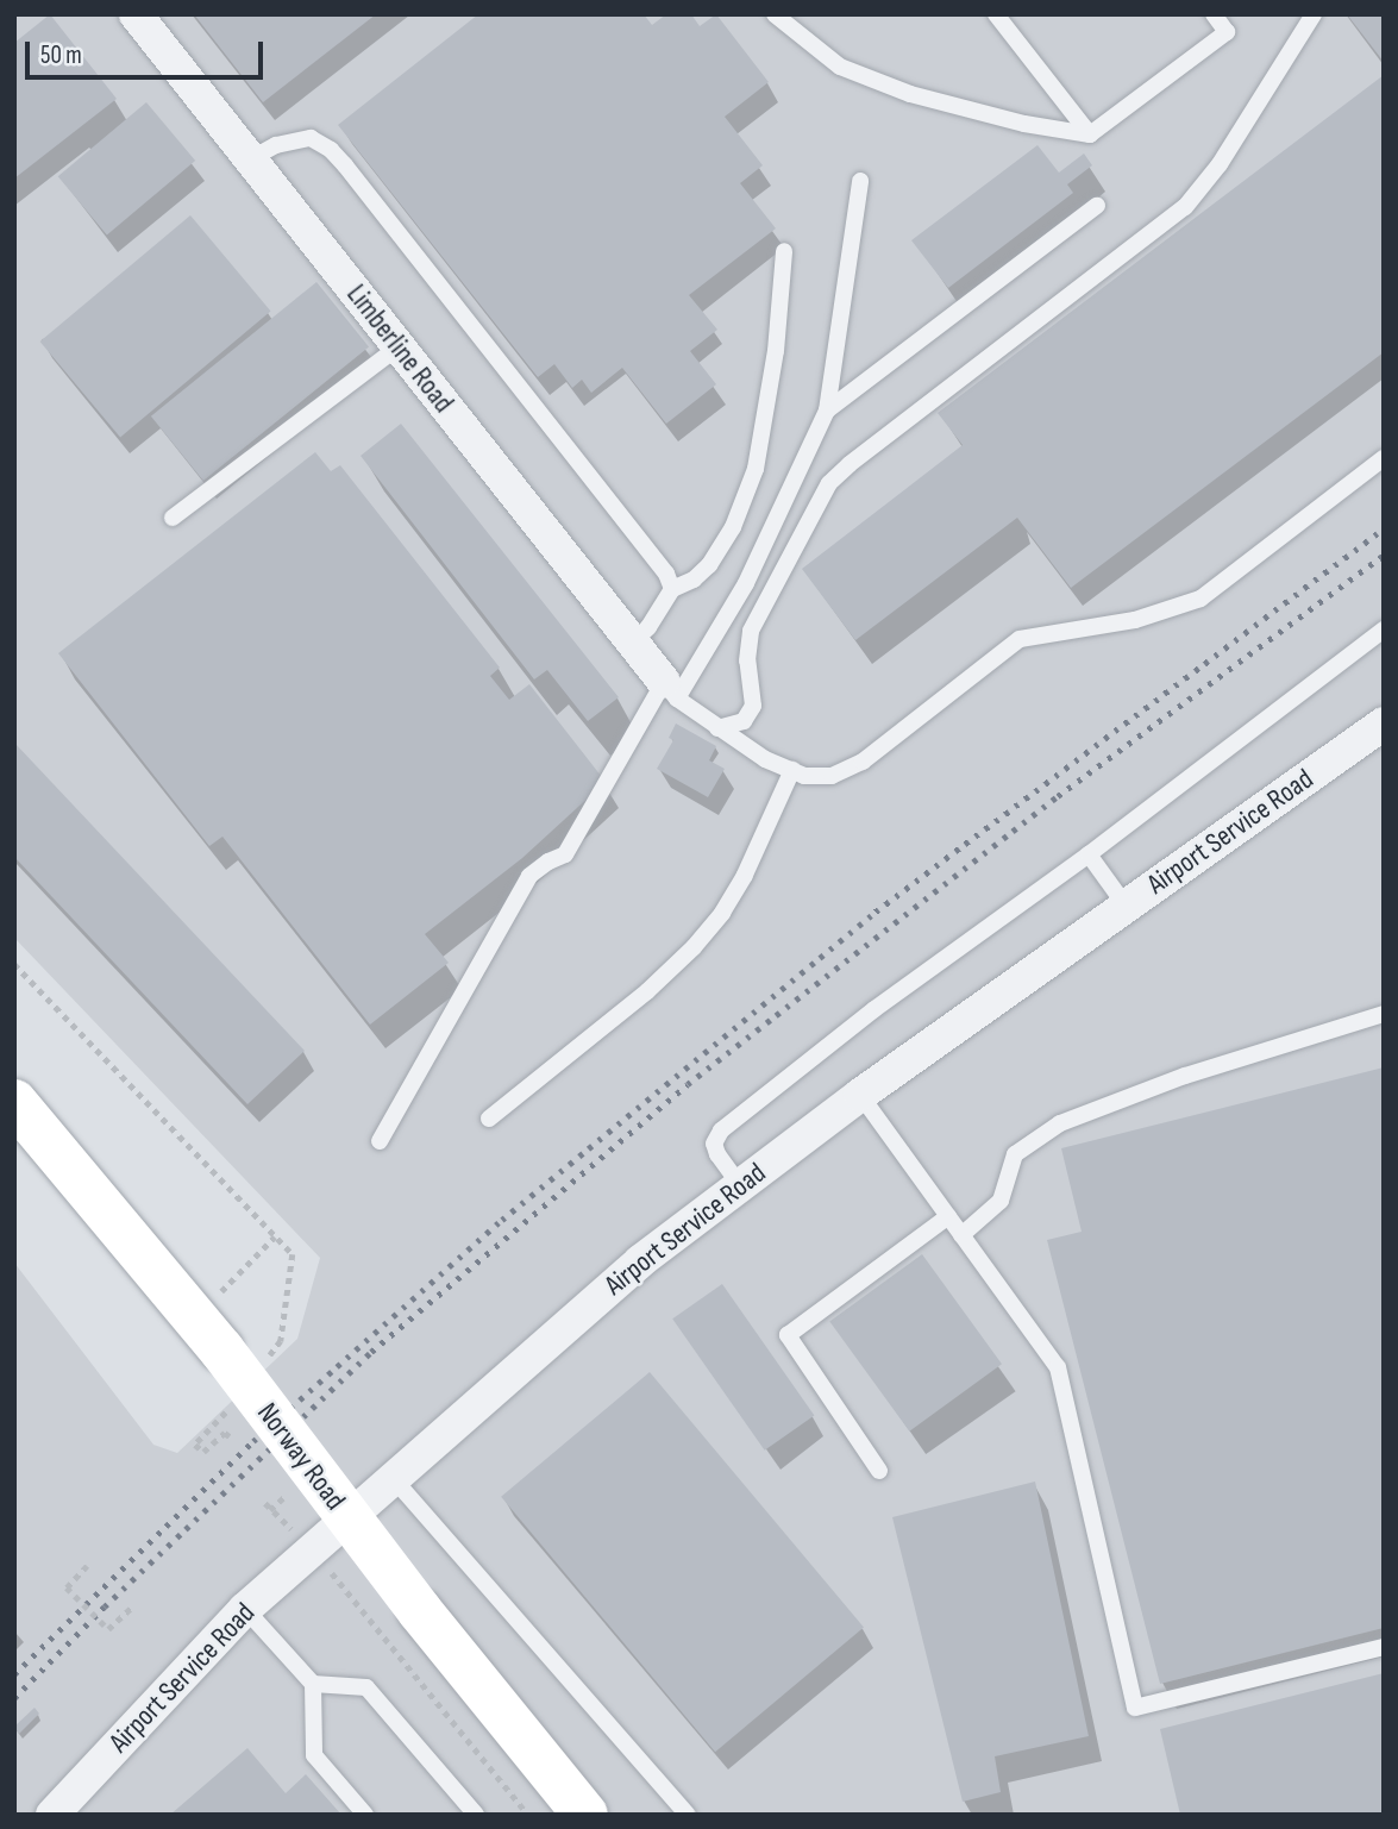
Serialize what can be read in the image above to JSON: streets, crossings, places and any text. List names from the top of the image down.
{
  "streets": {
    "street": ["Limberline Road", "Airport Service Road", "Norway Road"]
  },
  "scale_bar": "50 m"
}
